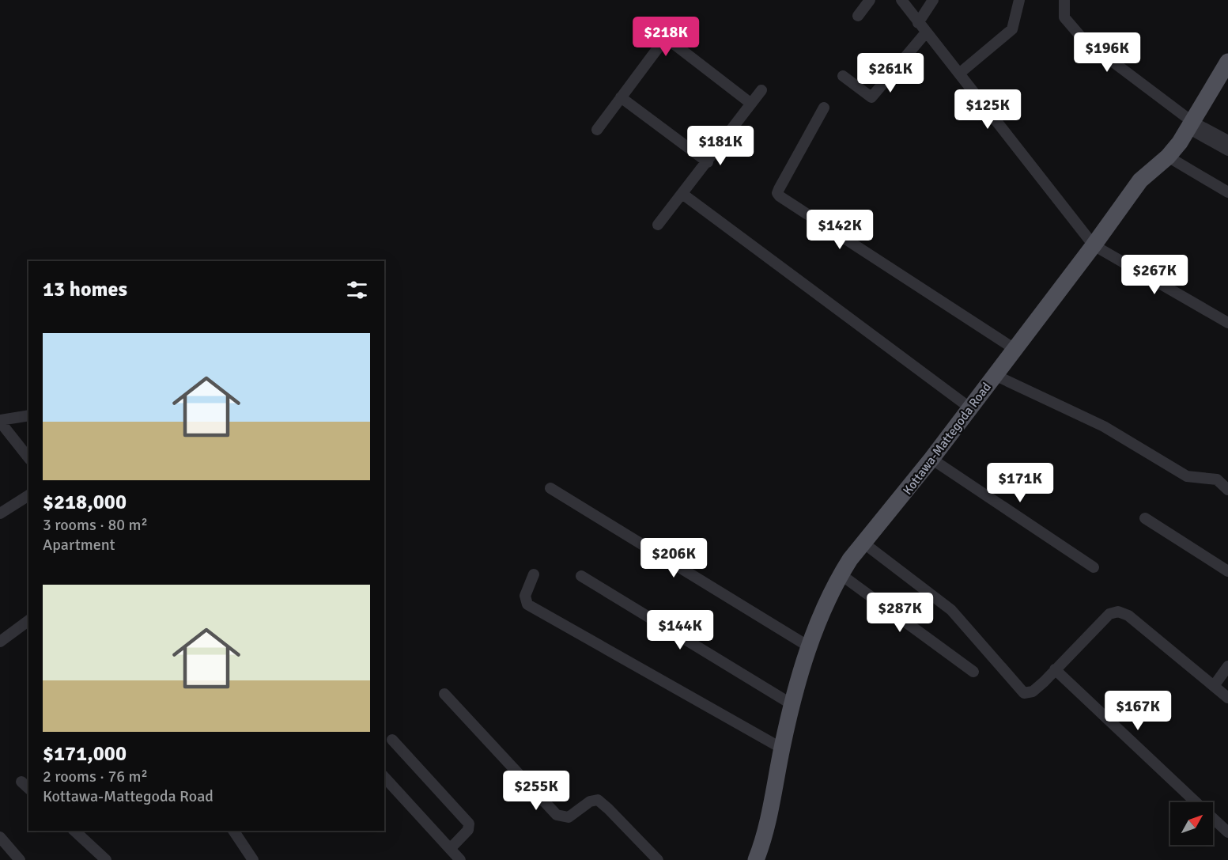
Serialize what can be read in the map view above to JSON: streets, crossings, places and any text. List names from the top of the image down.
{
  "streets": {
    "main road": ["Kottawa-Mattegoda Road"]
  },
  "north": "top right",
  "page": {
    "price": [
      "$218K",
      "$196K",
      "$261K",
      "$125K",
      "$181K",
      "$142K",
      "$267K",
      "$171K",
      "$206K",
      "$287K",
      "$144K",
      "$167K",
      "$255K"
    ],
    "heading": "13 homes",
    "list": [
      {
        "name": "$218,000",
        "note": "3 rooms · 80 m² · Apartment"
      },
      {
        "name": "$171,000",
        "note": "2 rooms · 76 m² · Kottawa-Mattegoda Road"
      }
    ]
  }
}
